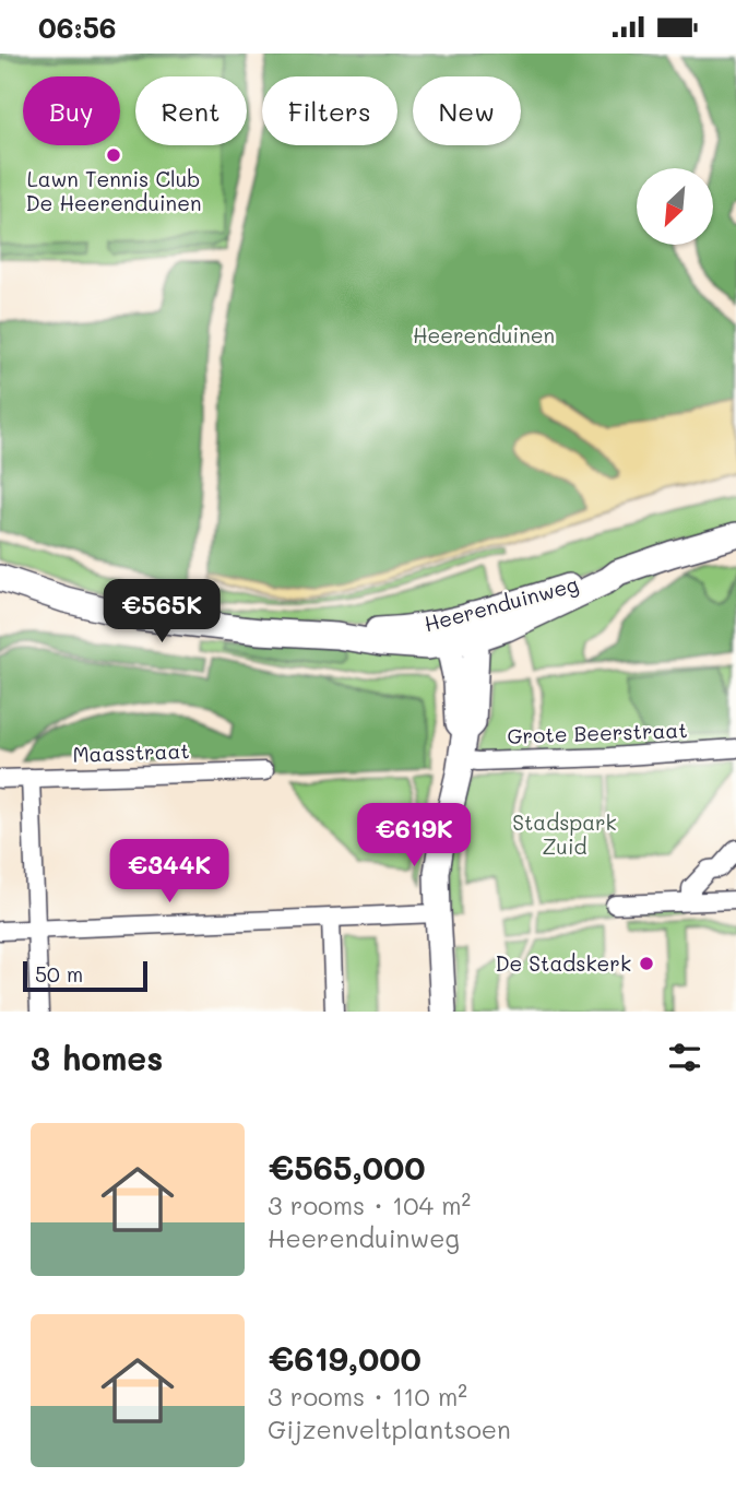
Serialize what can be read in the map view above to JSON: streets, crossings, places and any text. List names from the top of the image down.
{
  "streets": {
    "main road": ["Heerenduinweg"],
    "street": ["Grote Beerstraat", "Maasstraat"]
  },
  "parks": ["Heerenduinen", "Stadspark Zuid"],
  "places": ["Lawn Tennis Club De Heerenduinen", "De Stadskerk"],
  "scale_bar": "50 m",
  "north": "bottom left",
  "page": {
    "status": "06:56",
    "chip": [
      "Buy",
      "Rent",
      "Filters",
      "New"
    ],
    "price": ["€565K", "€619K", "€344K"],
    "scale": "50 m",
    "heading": "3 homes",
    "list": [
      {
        "name": "€565,000",
        "note": "3 rooms · 104 m² · Heerenduinweg"
      },
      {
        "name": "€619,000",
        "note": "3 rooms · 110 m² · Gijzenveltplantsoen"
      }
    ]
  }
}
